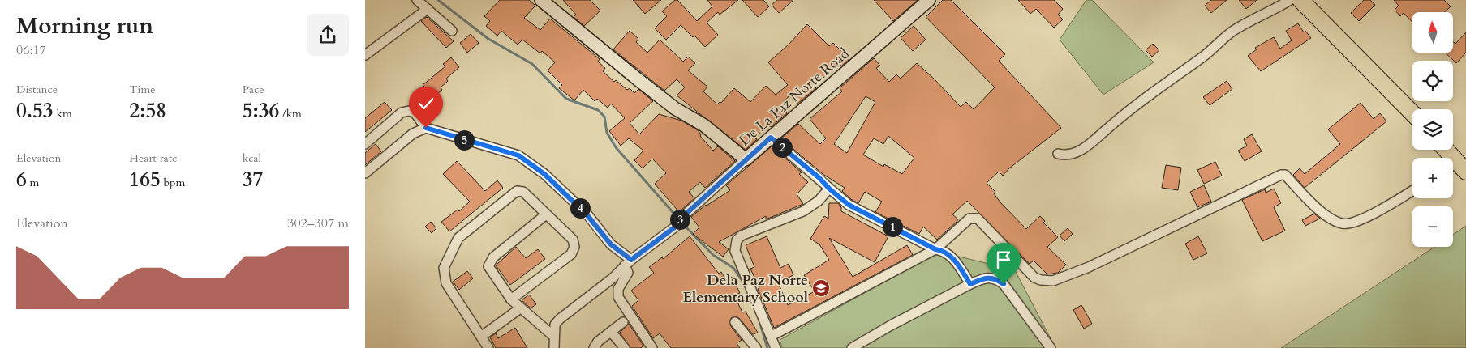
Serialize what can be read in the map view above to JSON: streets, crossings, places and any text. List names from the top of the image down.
{
  "streets": {
    "street": ["De La Paz Norte Road"]
  },
  "places": {
    "school or university": ["Dela Paz Norte Elementary School"]
  },
  "north": "top",
  "page": {
    "heading": ["Morning run", "06:17"],
    "map_buttons": ["+", "−"],
    "stats": [
      ["Distance", "0.53 km"],
      ["Time", "2:58"],
      ["Pace", "5:36 /km"],
      ["Elevation", "6 m"],
      ["Heart rate", "165 bpm"],
      ["kcal", "37"]
    ],
    "pins": [
      "5",
      "2",
      "4",
      "3",
      "1"
    ],
    "chart": ["Elevation", "302–307 m"]
  }
}
